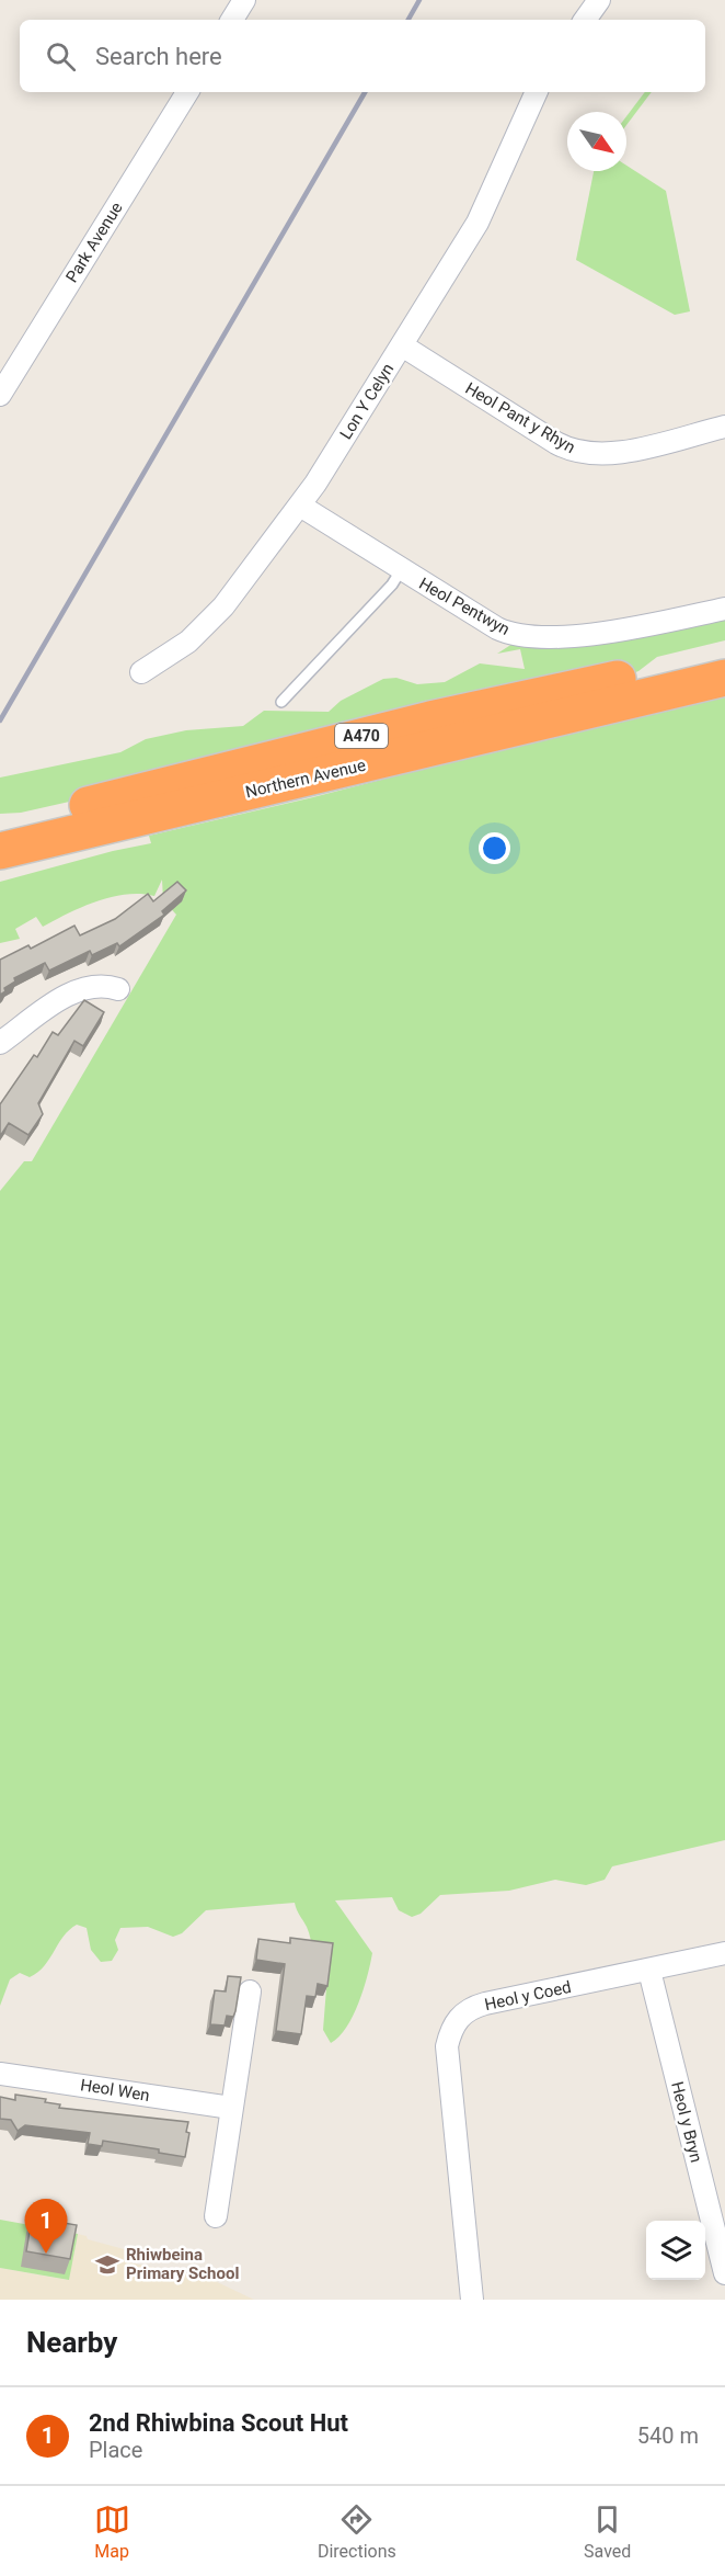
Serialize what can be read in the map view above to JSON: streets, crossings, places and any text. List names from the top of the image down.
{
  "streets": {
    "highway": ["A470", "Northern Avenue"],
    "street": [
      "Park Avenue",
      "Lon Y Celyn",
      "Heol Pant y Rhyn",
      "Heol Pentwyn",
      "Heol y Coed",
      "Heol Wen",
      "Heol y Bryn"
    ]
  },
  "crossings": [
    ["Lon Y Celyn", "Heol Pant y Rhyn"],
    ["Lon Y Celyn", "Heol Pentwyn"],
    ["Heol y Coed", "Heol y Bryn"]
  ],
  "places": {
    "school or university": ["Rhiwbeina Primary School"]
  },
  "north": "bottom right",
  "page": {
    "search": "Search here",
    "pins": "1",
    "heading": "Nearby",
    "list": [
      {
        "mark": "1",
        "name": "2nd Rhiwbina Scout Hut",
        "note": "Place",
        "value": "540 m"
      }
    ],
    "nav": ["Map", "Directions", "Saved"]
  }
}
